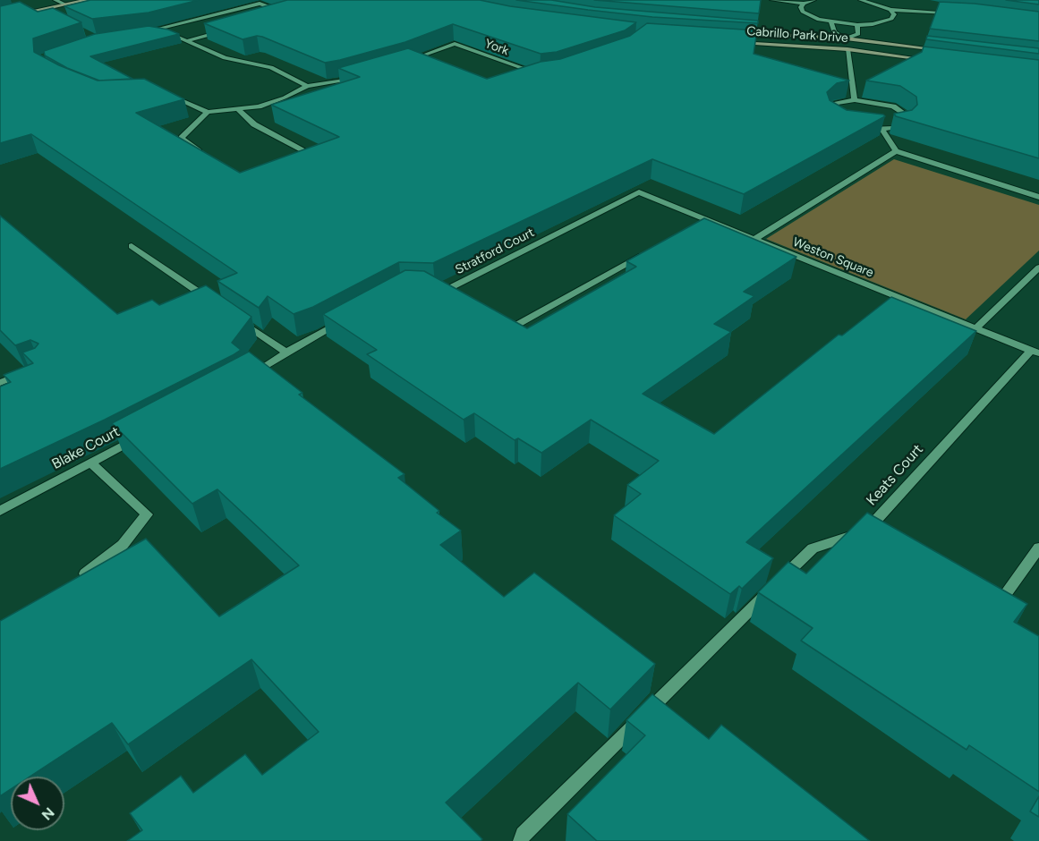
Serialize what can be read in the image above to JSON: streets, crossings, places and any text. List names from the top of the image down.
{
  "streets": {
    "street": [
      "Cabrillo Park Drive",
      "York",
      "Stratford Court",
      "Weston Square",
      "Blake Court",
      "Keats Court"
    ]
  },
  "crossings": [
    ["Stratford Court", "Weston Square"],
    ["Weston Square", "Keats Court"]
  ],
  "north": "bottom right"
}
